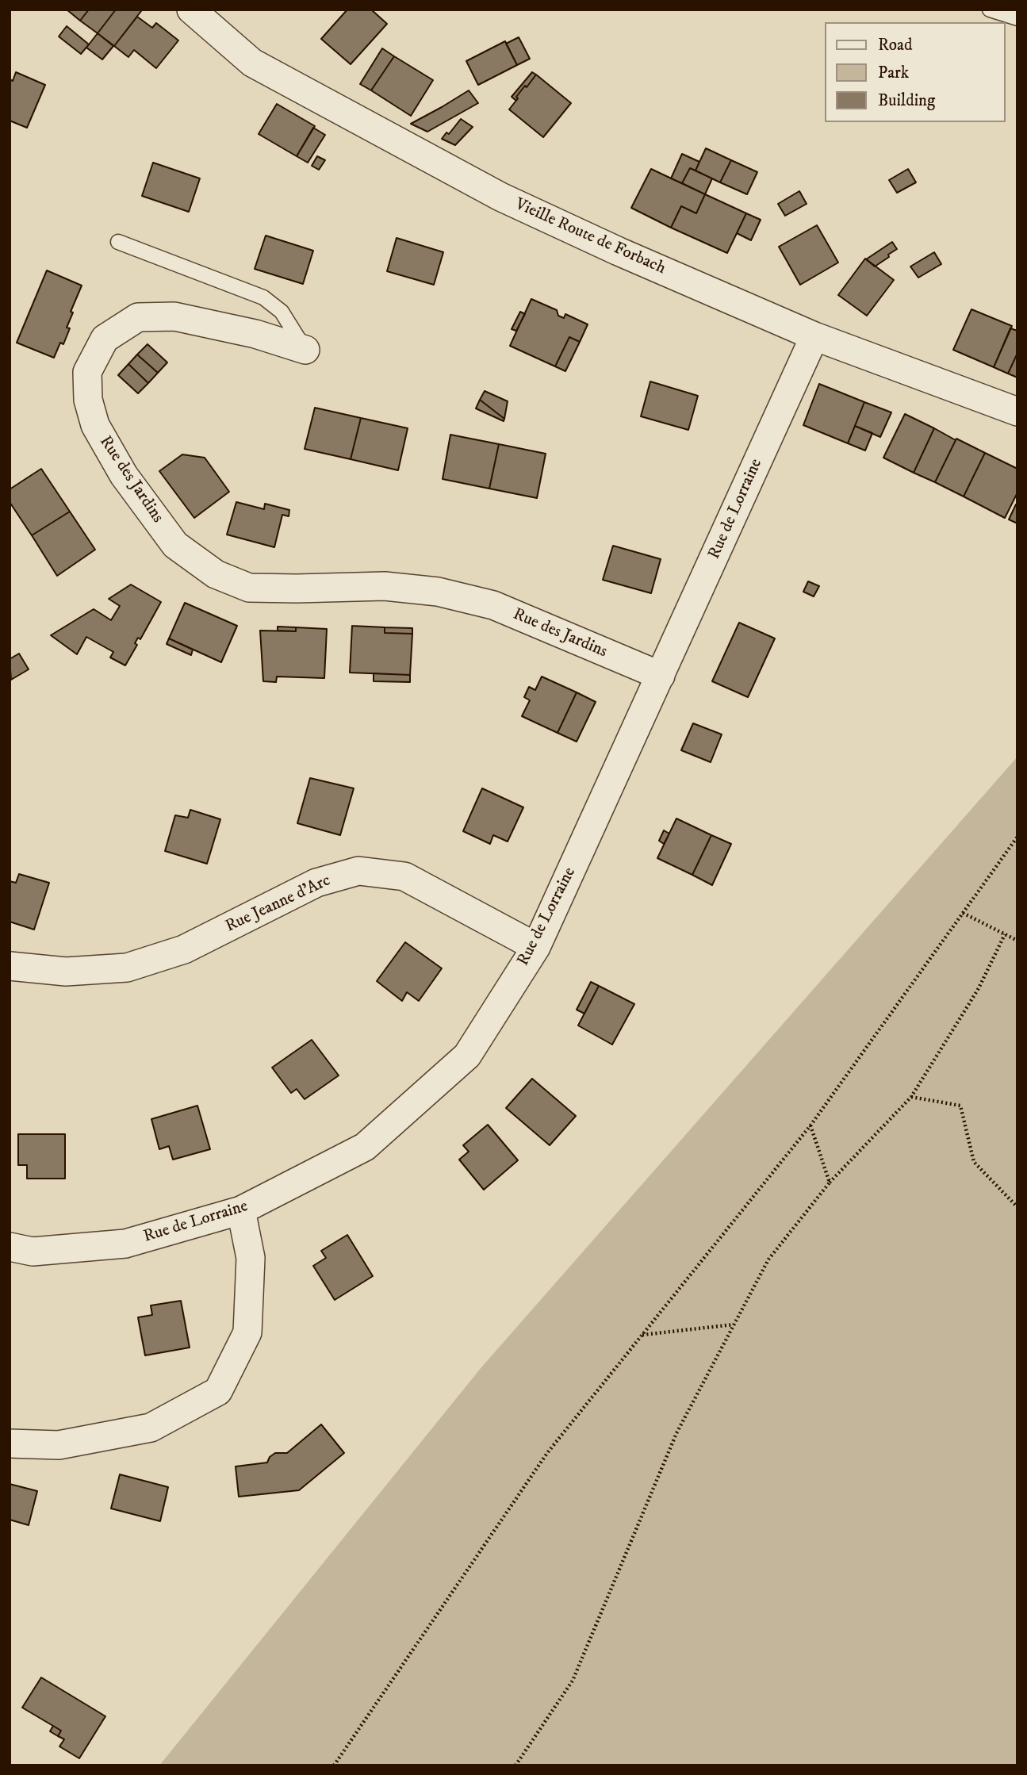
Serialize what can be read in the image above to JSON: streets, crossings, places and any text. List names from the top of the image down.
{
  "streets": {
    "street": [
      "Vieille Route de Forbach",
      "Rue des Jardins",
      "Rue de Lorraine",
      "Rue Jeanne d'Arc"
    ]
  },
  "crossings": [
    ["Vieille Route de Forbach", "Rue de Lorraine"],
    ["Rue des Jardins", "Rue de Lorraine"],
    ["Rue de Lorraine", "Rue Jeanne d'Arc"]
  ],
  "legend": ["Road", "Park", "Building"]
}
